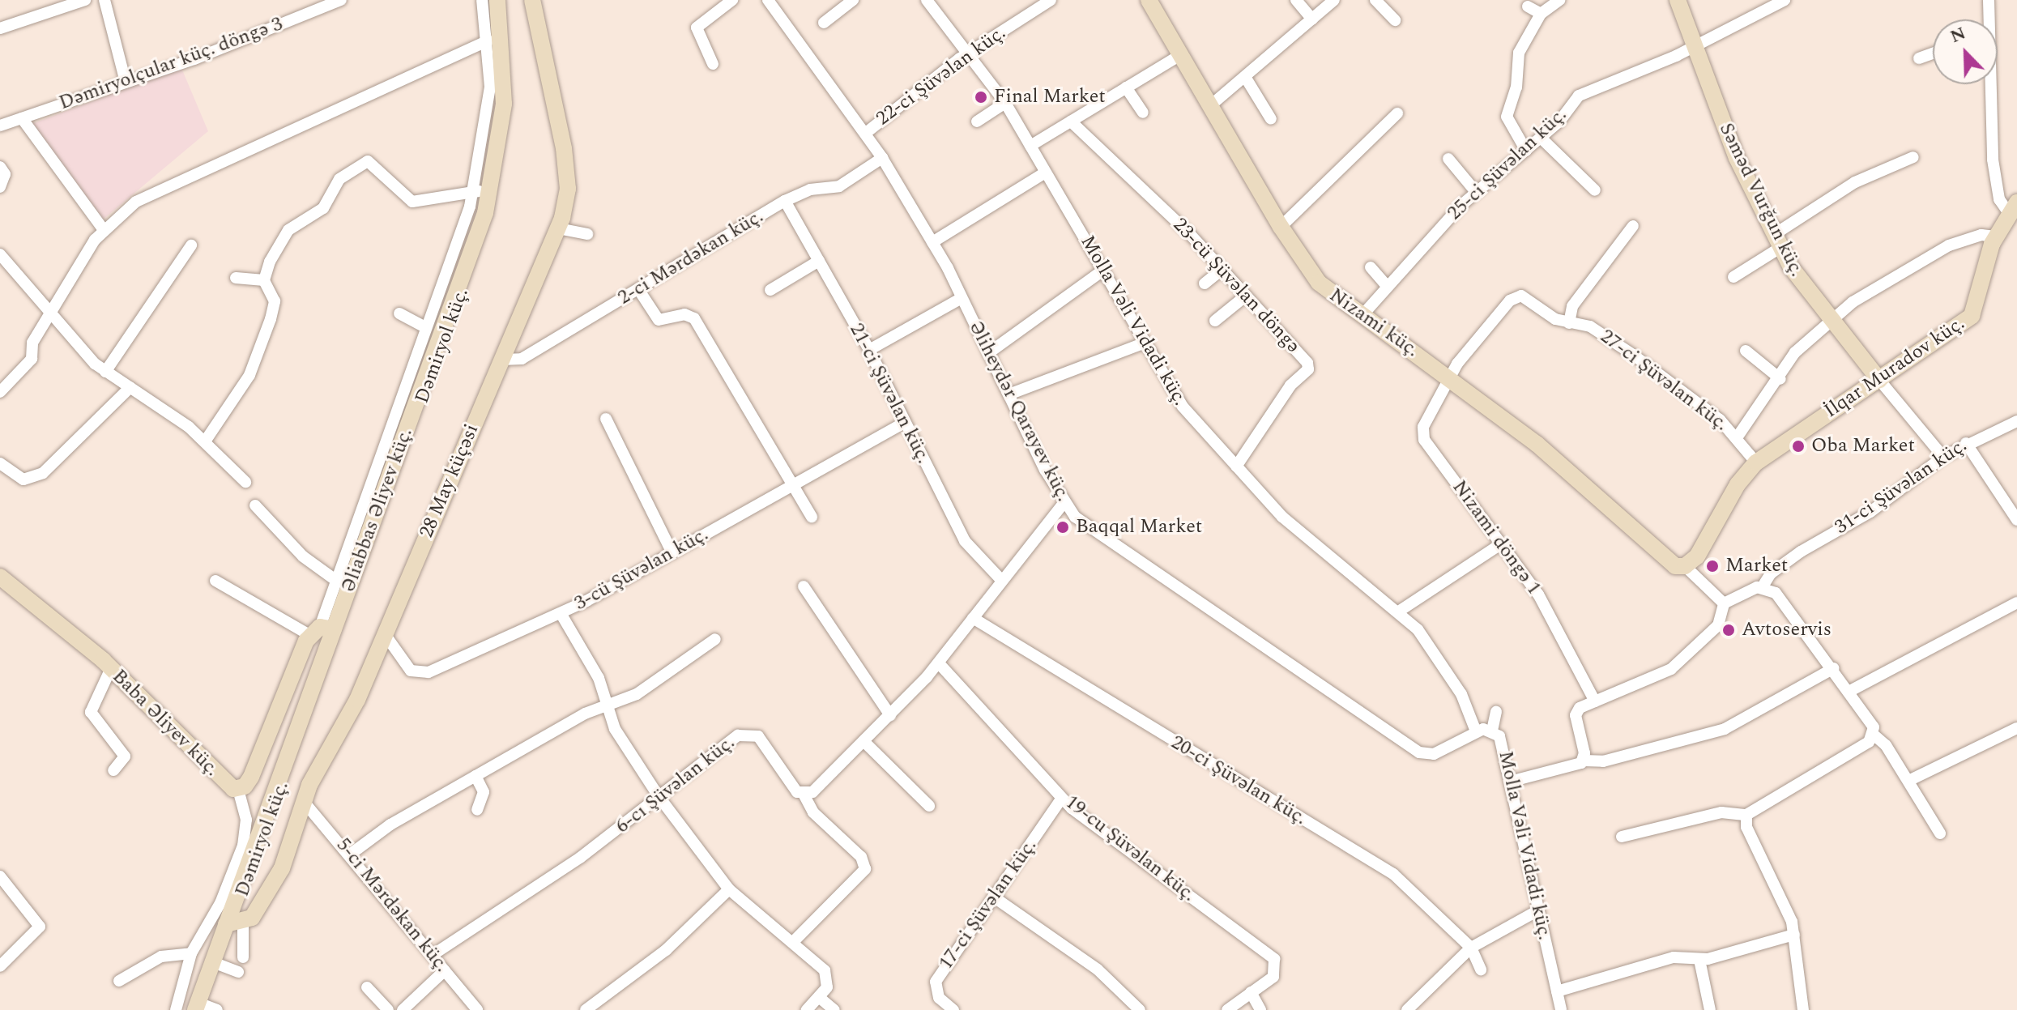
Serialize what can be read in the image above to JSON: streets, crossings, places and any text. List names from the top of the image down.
{
  "streets": {
    "street": [
      "Dəmiryolçular küç. döngə 3",
      "22-ci Şüvəlan küç.",
      "25-ci Şüvəlan küç.",
      "Səməd Vurğun küç.",
      "2-ci Mərdəkan küç.",
      "23-cü Şüvəlan döngə",
      "Molla Vəli Vidadi küç.",
      "Nizami küç.",
      "Dəmiryol küç.",
      "İlqar Muradov küç.",
      "27-ci Şüvəlan küç.",
      "21-ci Şüvəlan küç.",
      "Əliheydər Qarayev küç.",
      "28 May küçəsi",
      "31-ci Şüvəlan küç.",
      "Əliabbas Əliyev küç.",
      "Nizami döngə 1",
      "3-cü Şüvəlan küç.",
      "Baba Əliyev küç.",
      "20-ci Şüvəlan küç.",
      "6-cı Şüvəlan küç.",
      "19-cu Şüvəlan küç.",
      "17-ci Şüvəlan küç.",
      "5-ci Mərdəkan küç."
    ]
  },
  "crossings": [
    ["22-ci Şüvəlan küç.", "Molla Vəli Vidadi küç."],
    ["22-ci Şüvəlan küç.", "Əliheydər Qarayev küç."],
    ["25-ci Şüvəlan küç.", "Səməd Vurğun küç."],
    ["25-ci Şüvəlan küç.", "Nizami küç."],
    ["Səməd Vurğun küç.", "İlqar Muradov küç."],
    ["2-ci Mərdəkan küç.", "21-ci Şüvəlan küç."],
    ["2-ci Mərdəkan küç.", "Əliheydər Qarayev küç."],
    ["2-ci Mərdəkan küç.", "28 May küçəsi"],
    ["23-cü Şüvəlan döngə", "Molla Vəli Vidadi küç."],
    ["Molla Vəli Vidadi küç.", "Əliheydər Qarayev küç."],
    ["Nizami küç.", "İlqar Muradov küç."],
    ["Nizami küç.", "27-ci Şüvəlan küç."],
    ["Nizami küç.", "Nizami döngə 1"],
    ["Dəmiryol küç.", "28 May küçəsi"],
    ["Dəmiryol küç.", "Əliabbas Əliyev küç."],
    ["Dəmiryol küç.", "Baba Əliyev küç."],
    ["İlqar Muradov küç.", "27-ci Şüvəlan küç."],
    ["27-ci Şüvəlan küç.", "Nizami döngə 1"],
    ["21-ci Şüvəlan küç.", "3-cü Şüvəlan küç."],
    ["28 May küçəsi", "Əliabbas Əliyev küç."],
    ["28 May küçəsi", "3-cü Şüvəlan küç."],
    ["28 May küçəsi", "5-ci Mərdəkan küç."],
    ["Əliabbas Əliyev küç.", "Baba Əliyev küç."],
    ["6-cı Şüvəlan küç.", "5-ci Mərdəkan küç."],
    ["19-cu Şüvəlan küç.", "17-ci Şüvəlan küç."]
  ],
  "places": [
    "Final Market",
    "Oba Market",
    "Baqqal Market",
    "Market",
    "Avtoservis"
  ],
  "north": "top left"
}
